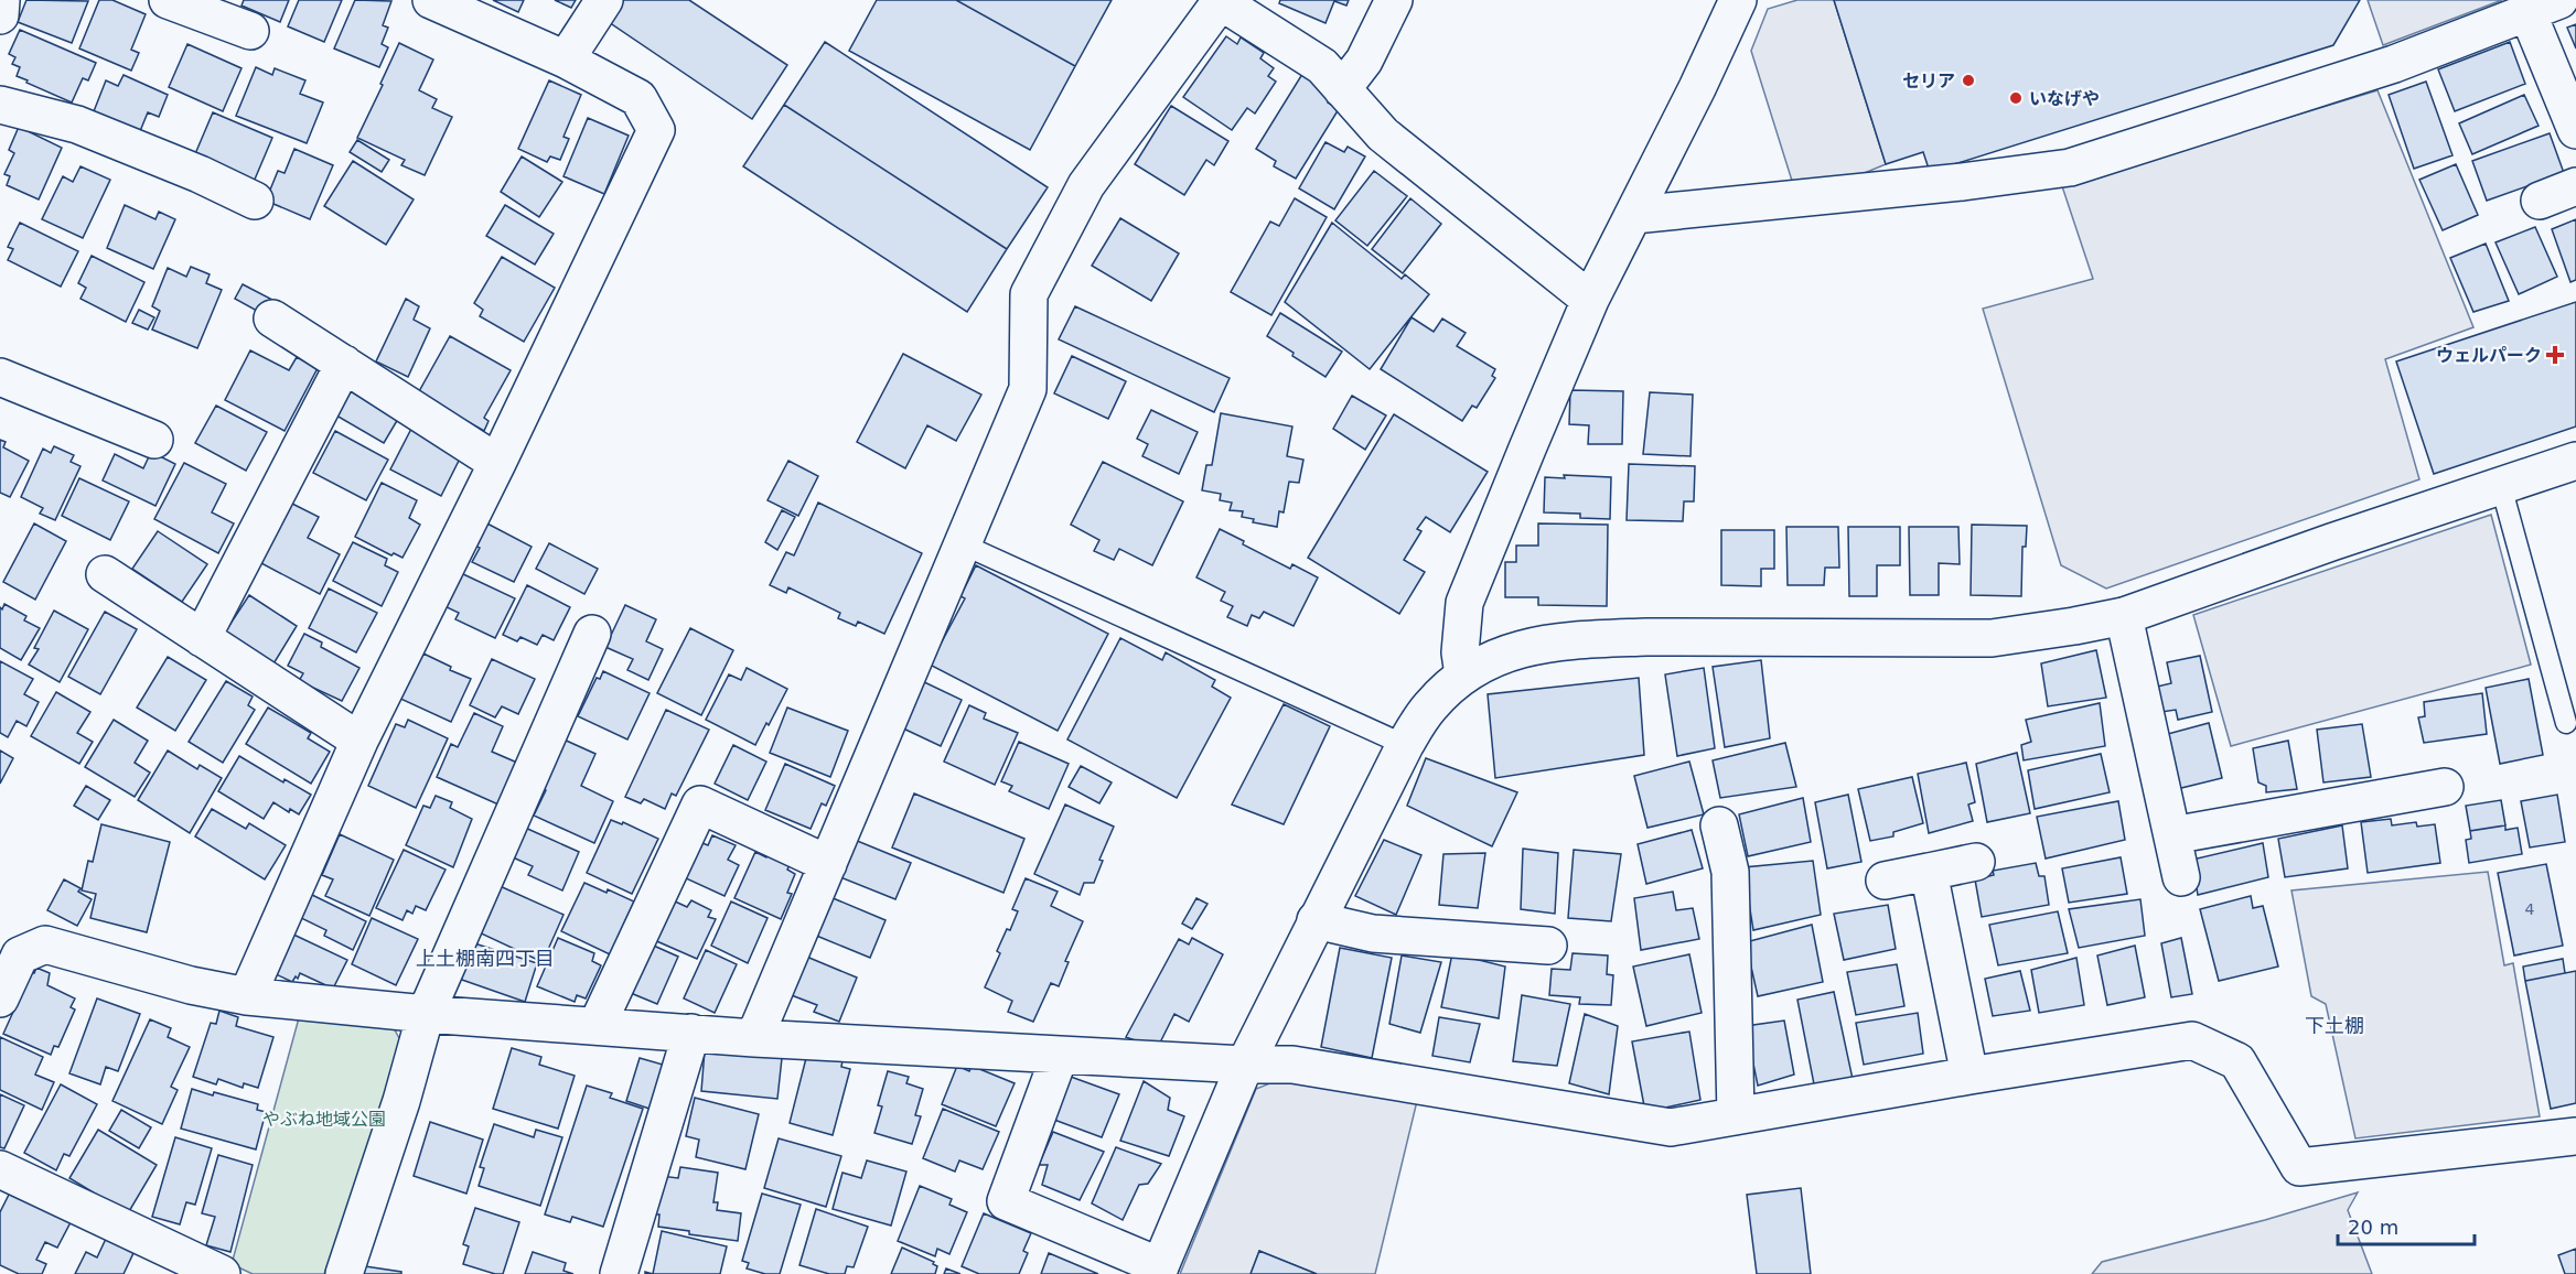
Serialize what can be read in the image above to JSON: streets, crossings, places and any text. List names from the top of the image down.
{
  "districts": ["上土棚南四丁目", "下土棚"],
  "parks": ["やぶね地域公園"],
  "places": {
    "other": ["セリア", "いなげや"],
    "health": ["ウェルパーク"]
  },
  "house_numbers": ["4"],
  "scale_bar": "20 m"
}
